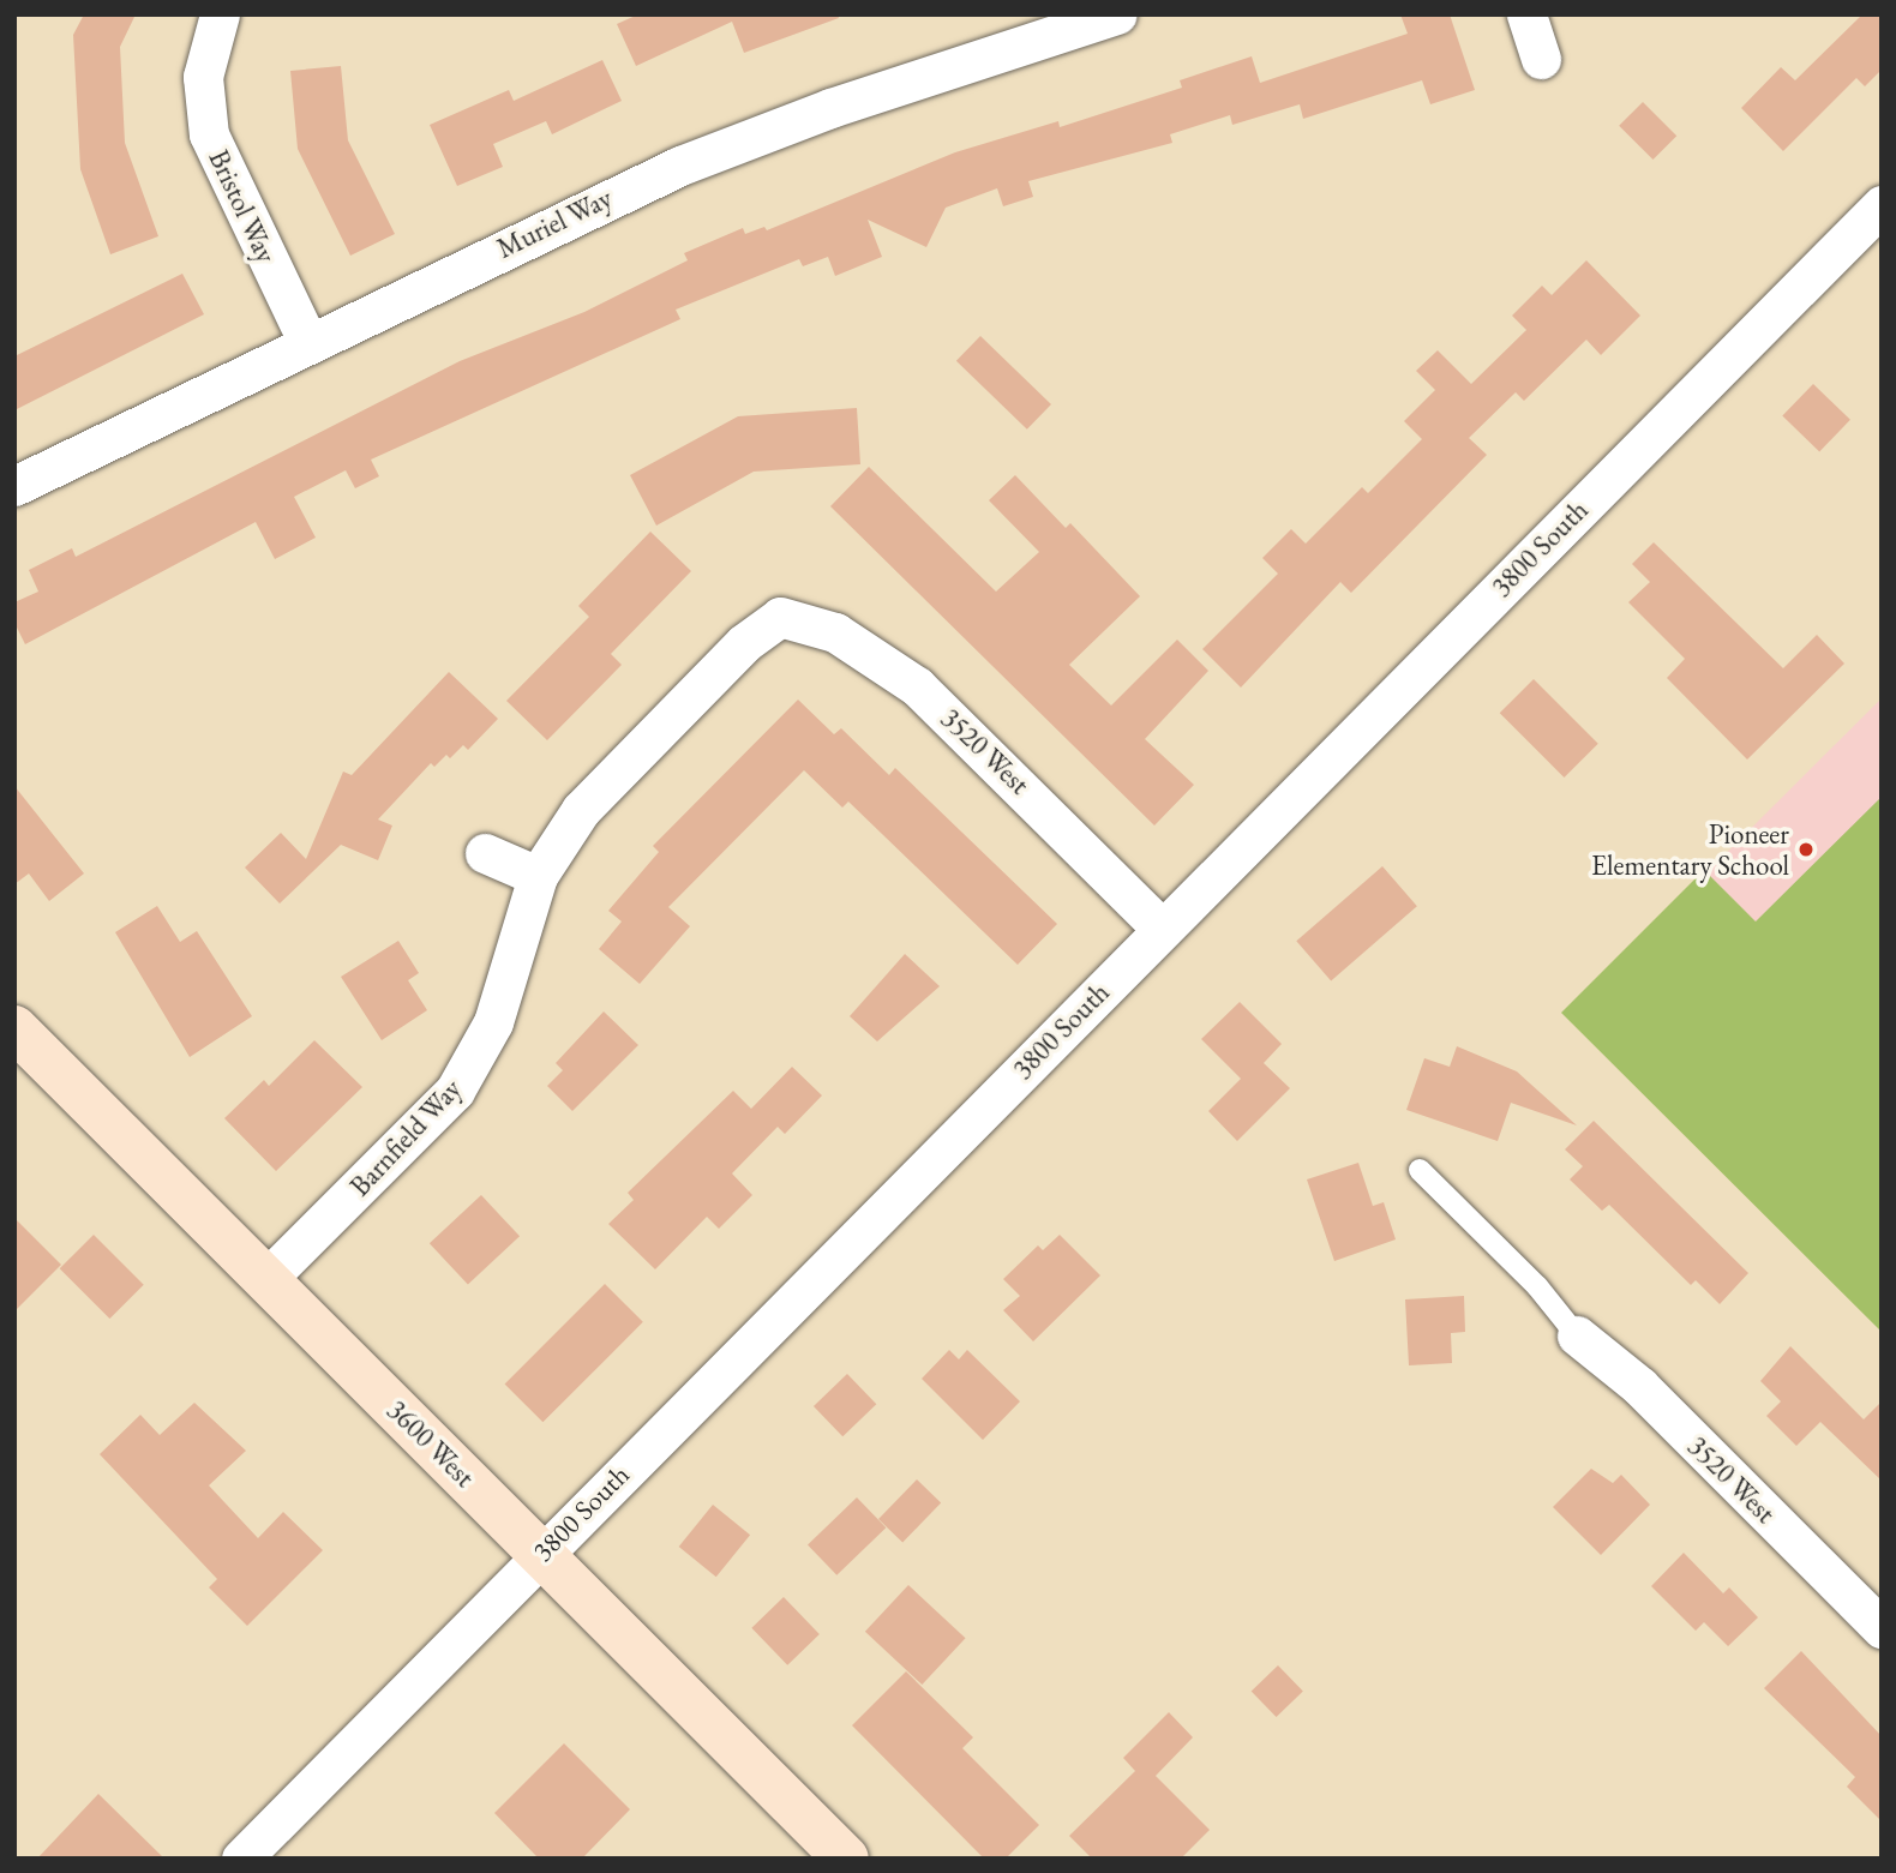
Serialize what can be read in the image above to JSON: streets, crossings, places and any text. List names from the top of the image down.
{
  "streets": {
    "street": [
      "Bristol Way",
      "Muriel Way",
      "3800 South",
      "3520 West",
      "Barnfield Way",
      "3600 West"
    ]
  },
  "crossings": [
    ["Bristol Way", "Muriel Way"],
    ["3800 South", "3520 West"],
    ["3800 South", "3600 West"],
    ["3520 West", "Barnfield Way"],
    ["Barnfield Way", "3600 West"]
  ],
  "places": ["Pioneer Elementary School"]
}
